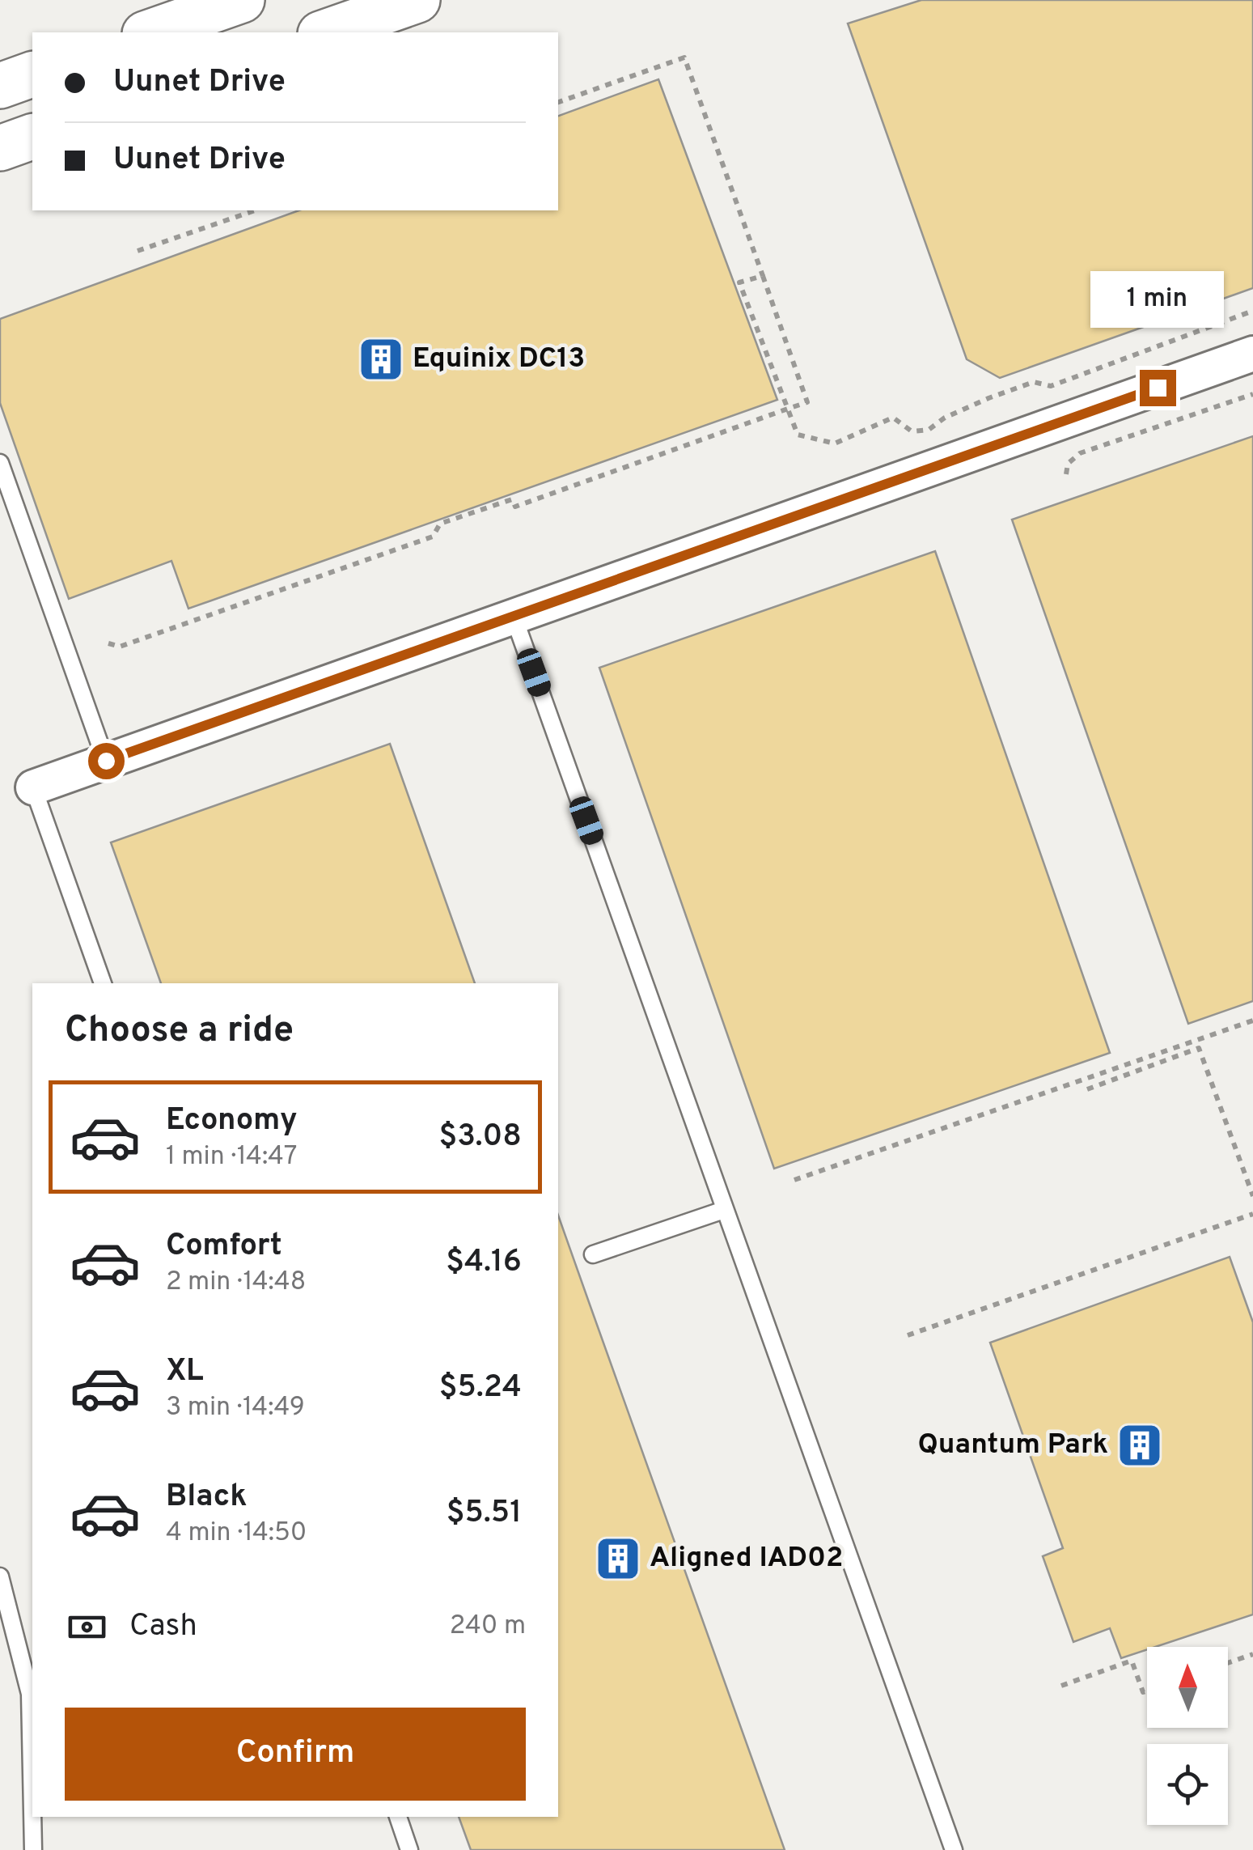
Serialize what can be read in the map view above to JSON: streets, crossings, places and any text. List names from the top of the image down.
{
  "places": {
    "building": ["Equinix DC13", "Quantum Park", "Aligned IAD02"]
  },
  "north": "top",
  "page": {
    "banner": ["Uunet Drive", "Uunet Drive"],
    "bubble": "1 min",
    "heading": "Choose a ride",
    "list": [
      {
        "name": "Economy",
        "note": "1 min · 14:47",
        "value": "$3.08"
      },
      {
        "name": "Comfort",
        "note": "2 min · 14:48",
        "value": "$4.16"
      },
      {
        "name": "XL",
        "note": "3 min · 14:49",
        "value": "$5.24"
      },
      {
        "name": "Black",
        "note": "4 min · 14:50",
        "value": "$5.51"
      }
    ],
    "pay": ["Cash", "240 m"],
    "buttons": "Confirm"
  }
}
